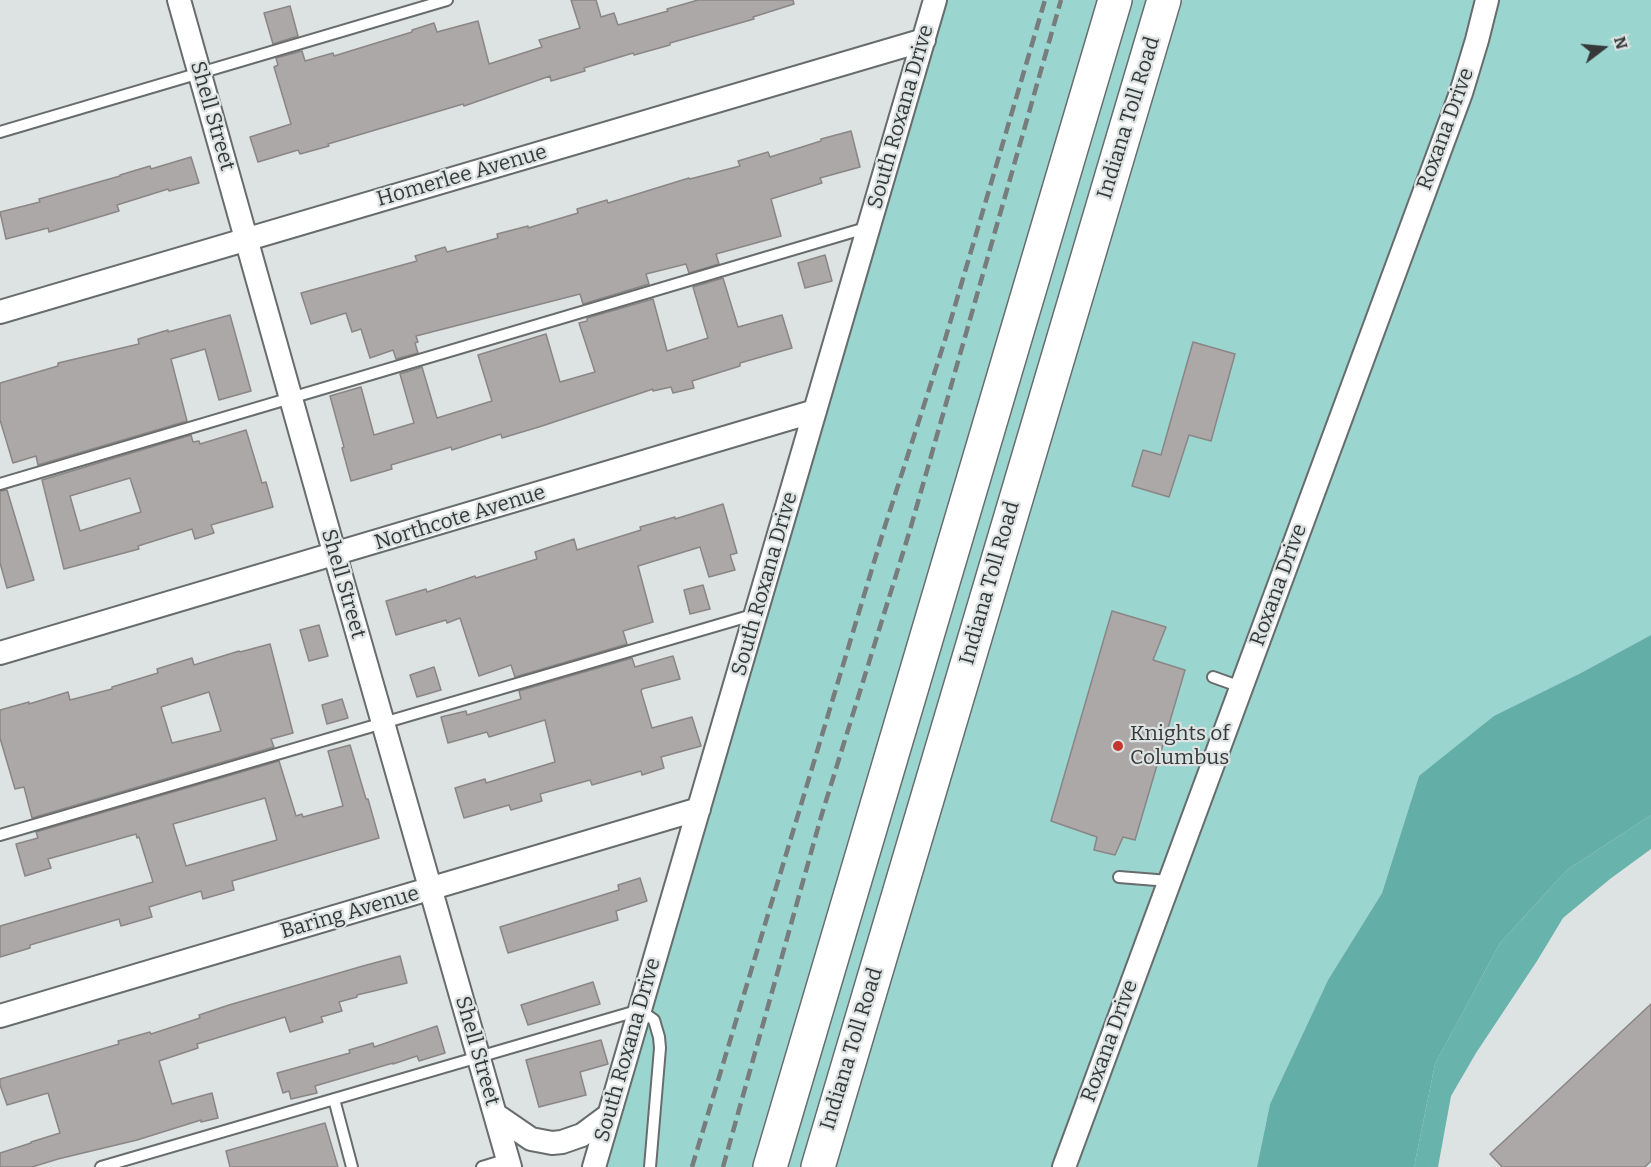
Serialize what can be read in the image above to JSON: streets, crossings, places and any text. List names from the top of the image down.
{
  "streets": {
    "highway": ["Indiana Toll Road"],
    "street": [
      "Shell Street",
      "South Roxana Drive",
      "Roxana Drive",
      "Homerlee Avenue",
      "Northcote Avenue",
      "Baring Avenue"
    ]
  },
  "crossings": [
    ["Shell Street", "Homerlee Avenue"],
    ["Shell Street", "Northcote Avenue"],
    ["Shell Street", "Baring Avenue"],
    ["South Roxana Drive", "Homerlee Avenue"],
    ["South Roxana Drive", "Northcote Avenue"],
    ["South Roxana Drive", "Baring Avenue"]
  ],
  "places": ["Knights of Columbus"],
  "north": "right"
}
